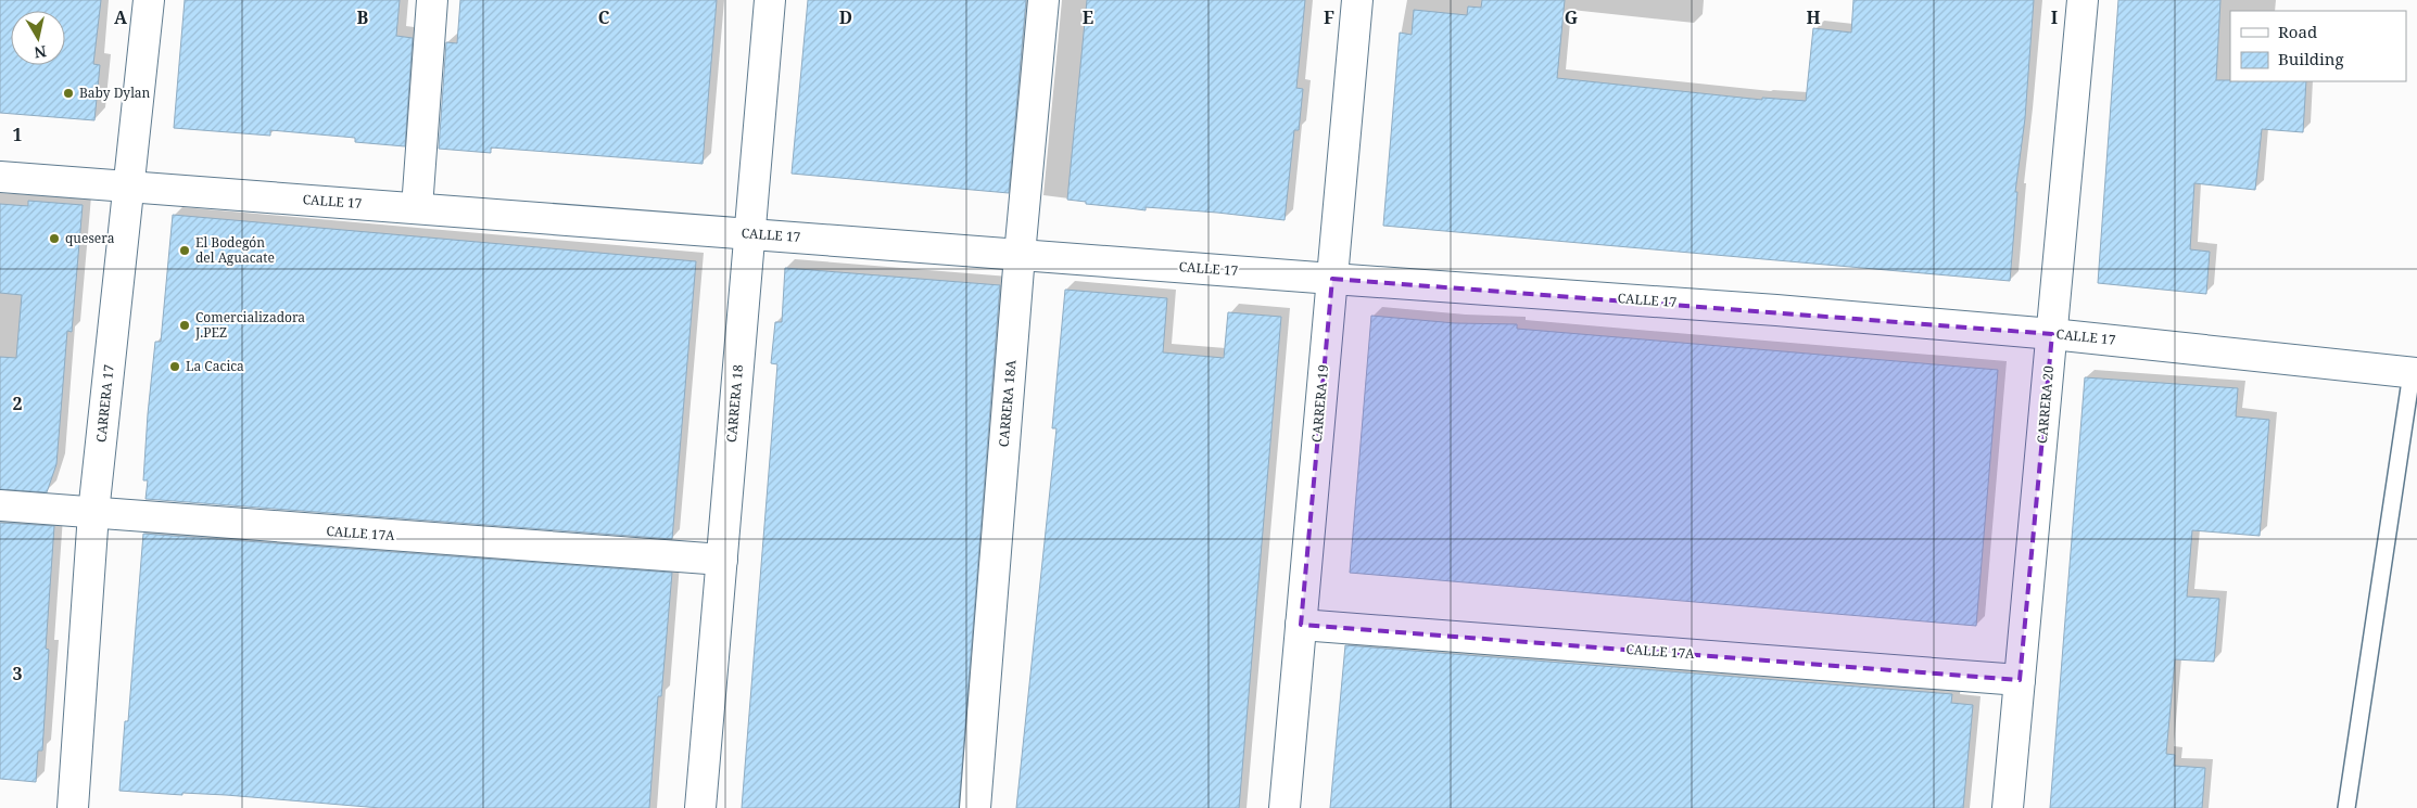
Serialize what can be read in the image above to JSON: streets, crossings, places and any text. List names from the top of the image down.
{
  "streets": {
    "street": [
      "CALLE 17",
      "CARRERA 17",
      "CARRERA 18",
      "CARRERA 18A",
      "CARRERA 19",
      "CARRERA 20",
      "CALLE 17A"
    ]
  },
  "crossings": [
    ["CALLE 17", "CARRERA 17"],
    ["CALLE 17", "CARRERA 18"],
    ["CALLE 17", "CARRERA 18A"],
    ["CALLE 17", "CARRERA 19"],
    ["CALLE 17", "CARRERA 20"],
    ["CARRERA 17", "CALLE 17A"],
    ["CARRERA 18", "CALLE 17A"],
    ["CARRERA 19", "CALLE 17A"],
    ["CARRERA 20", "CALLE 17A"]
  ],
  "places": [
    "Baby Dylan",
    "quesera",
    "El Bodegón del Aguacate",
    "Comercializadora J.PEZ",
    "La Cacica"
  ],
  "legend": ["Road", "Building"],
  "north": "bottom",
  "grid": {
    "columns": [
      "A",
      "B",
      "C",
      "D",
      "E",
      "F",
      "G",
      "H",
      "I"
    ],
    "rows": ["1", "2", "3"]
  }
}
